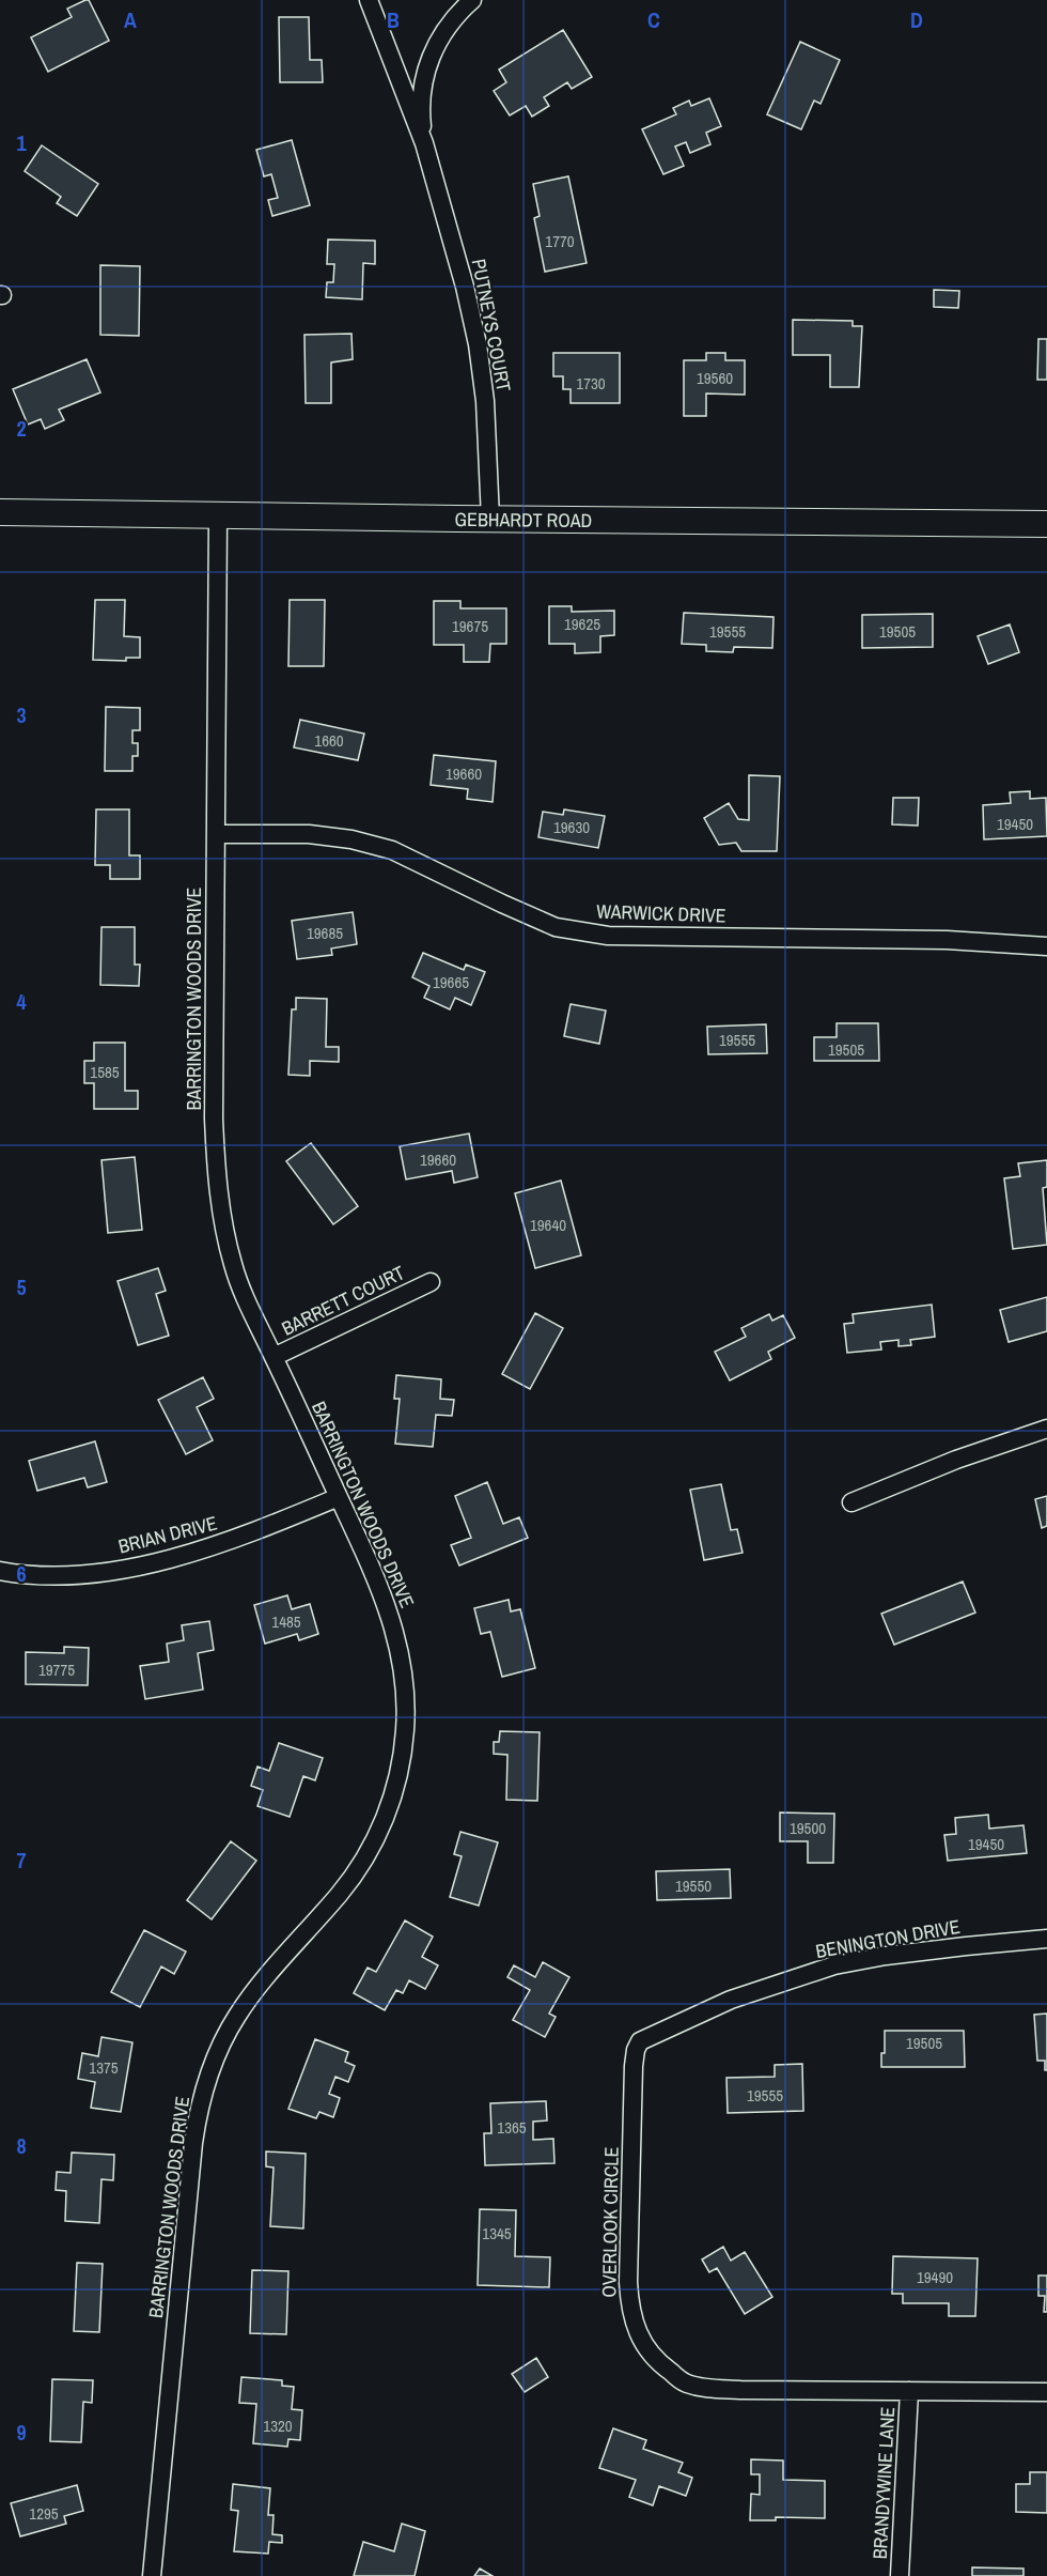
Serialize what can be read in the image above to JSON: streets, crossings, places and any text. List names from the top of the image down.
{
  "streets": {
    "street": [
      "PUTNEYS COURT",
      "GEBHARDT ROAD",
      "WARWICK DRIVE",
      "BARRINGTON WOODS DRIVE",
      "BARRETT COURT",
      "BRIAN DRIVE",
      "BENINGTON DRIVE",
      "OVERLOOK CIRCLE",
      "BRANDYWINE LANE"
    ]
  },
  "crossings": [
    ["PUTNEYS COURT", "GEBHARDT ROAD"],
    ["GEBHARDT ROAD", "BARRINGTON WOODS DRIVE"],
    ["WARWICK DRIVE", "BARRINGTON WOODS DRIVE"],
    ["BARRINGTON WOODS DRIVE", "BARRETT COURT"],
    ["BARRINGTON WOODS DRIVE", "BRIAN DRIVE"],
    ["BENINGTON DRIVE", "OVERLOOK CIRCLE"],
    ["OVERLOOK CIRCLE", "BRANDYWINE LANE"]
  ],
  "house_numbers": [
    "1770",
    "19560",
    "1730",
    "19625",
    "19675",
    "19555",
    "19505",
    "1660",
    "19660",
    "19450",
    "19630",
    "19685",
    "19665",
    "19555",
    "19505",
    "1585",
    "19660",
    "19640",
    "1485",
    "19775",
    "19500",
    "19450",
    "19550",
    "19505",
    "1375",
    "19555",
    "1365",
    "1345",
    "19490",
    "1320",
    "1295"
  ],
  "grid": {
    "columns": [
      "A",
      "B",
      "C",
      "D"
    ],
    "rows": [
      "1",
      "2",
      "3",
      "4",
      "5",
      "6",
      "7",
      "8",
      "9"
    ]
  }
}
